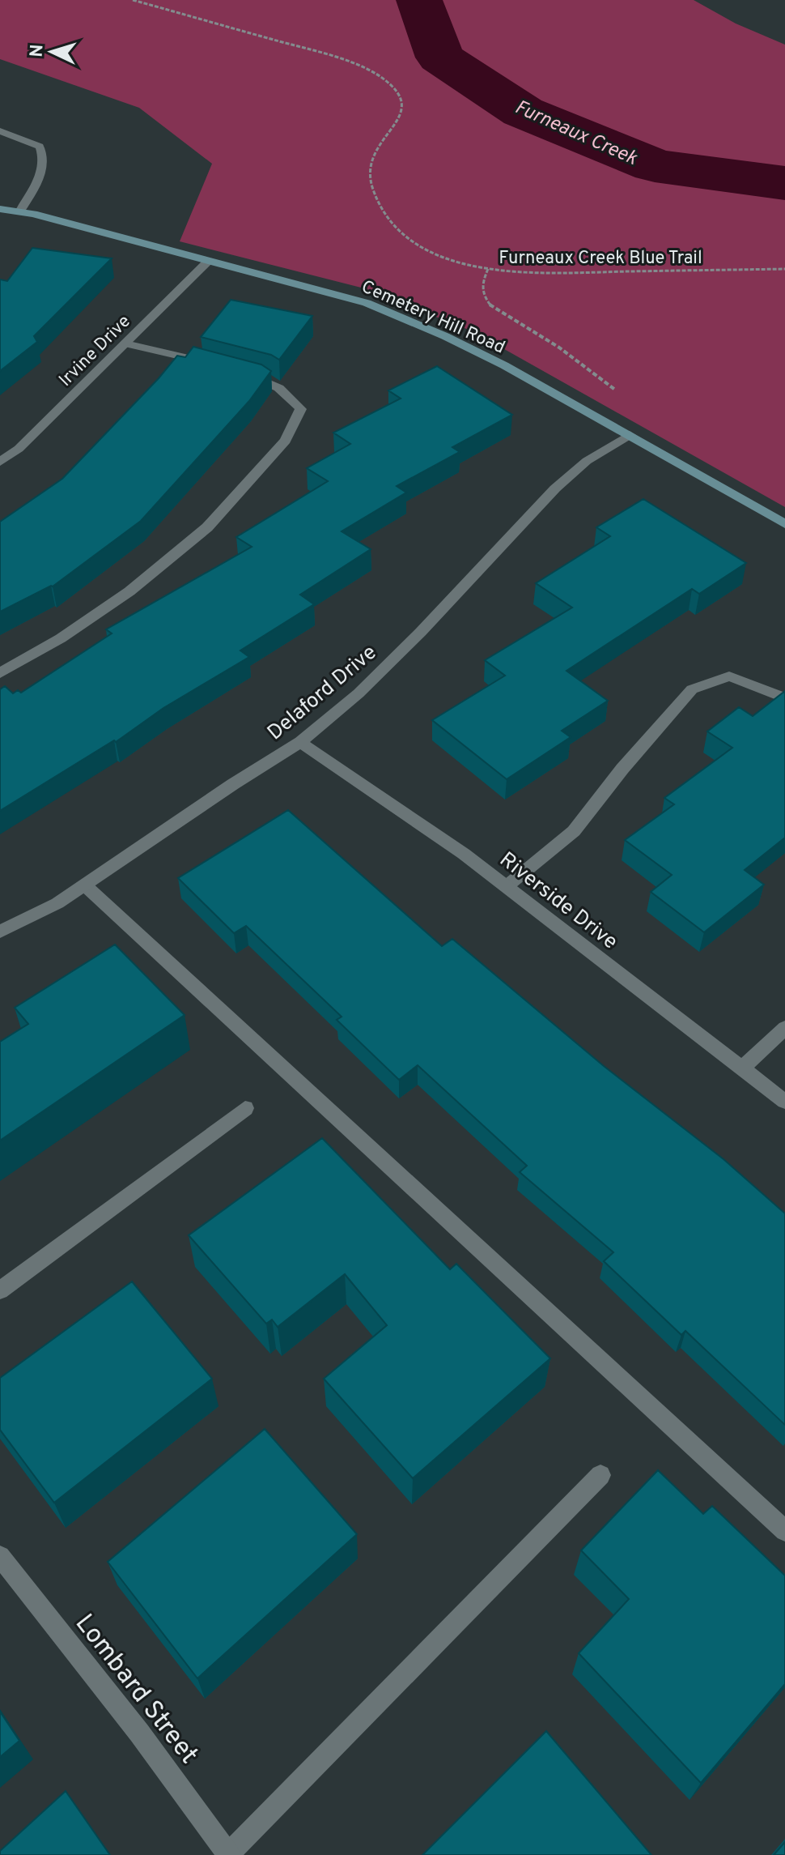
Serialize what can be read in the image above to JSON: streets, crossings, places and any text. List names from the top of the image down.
{
  "streets": {
    "street": [
      "Cemetery Hill Road",
      "Irvine Drive",
      "Delaford Drive",
      "Riverside Drive",
      "Lombard Street"
    ],
    "path": ["Furneaux Creek Blue Trail"]
  },
  "crossings": [
    ["Cemetery Hill Road", "Irvine Drive"],
    ["Cemetery Hill Road", "Delaford Drive"],
    ["Delaford Drive", "Riverside Drive"]
  ],
  "water": ["Furneaux Creek"],
  "north": "left"
}
